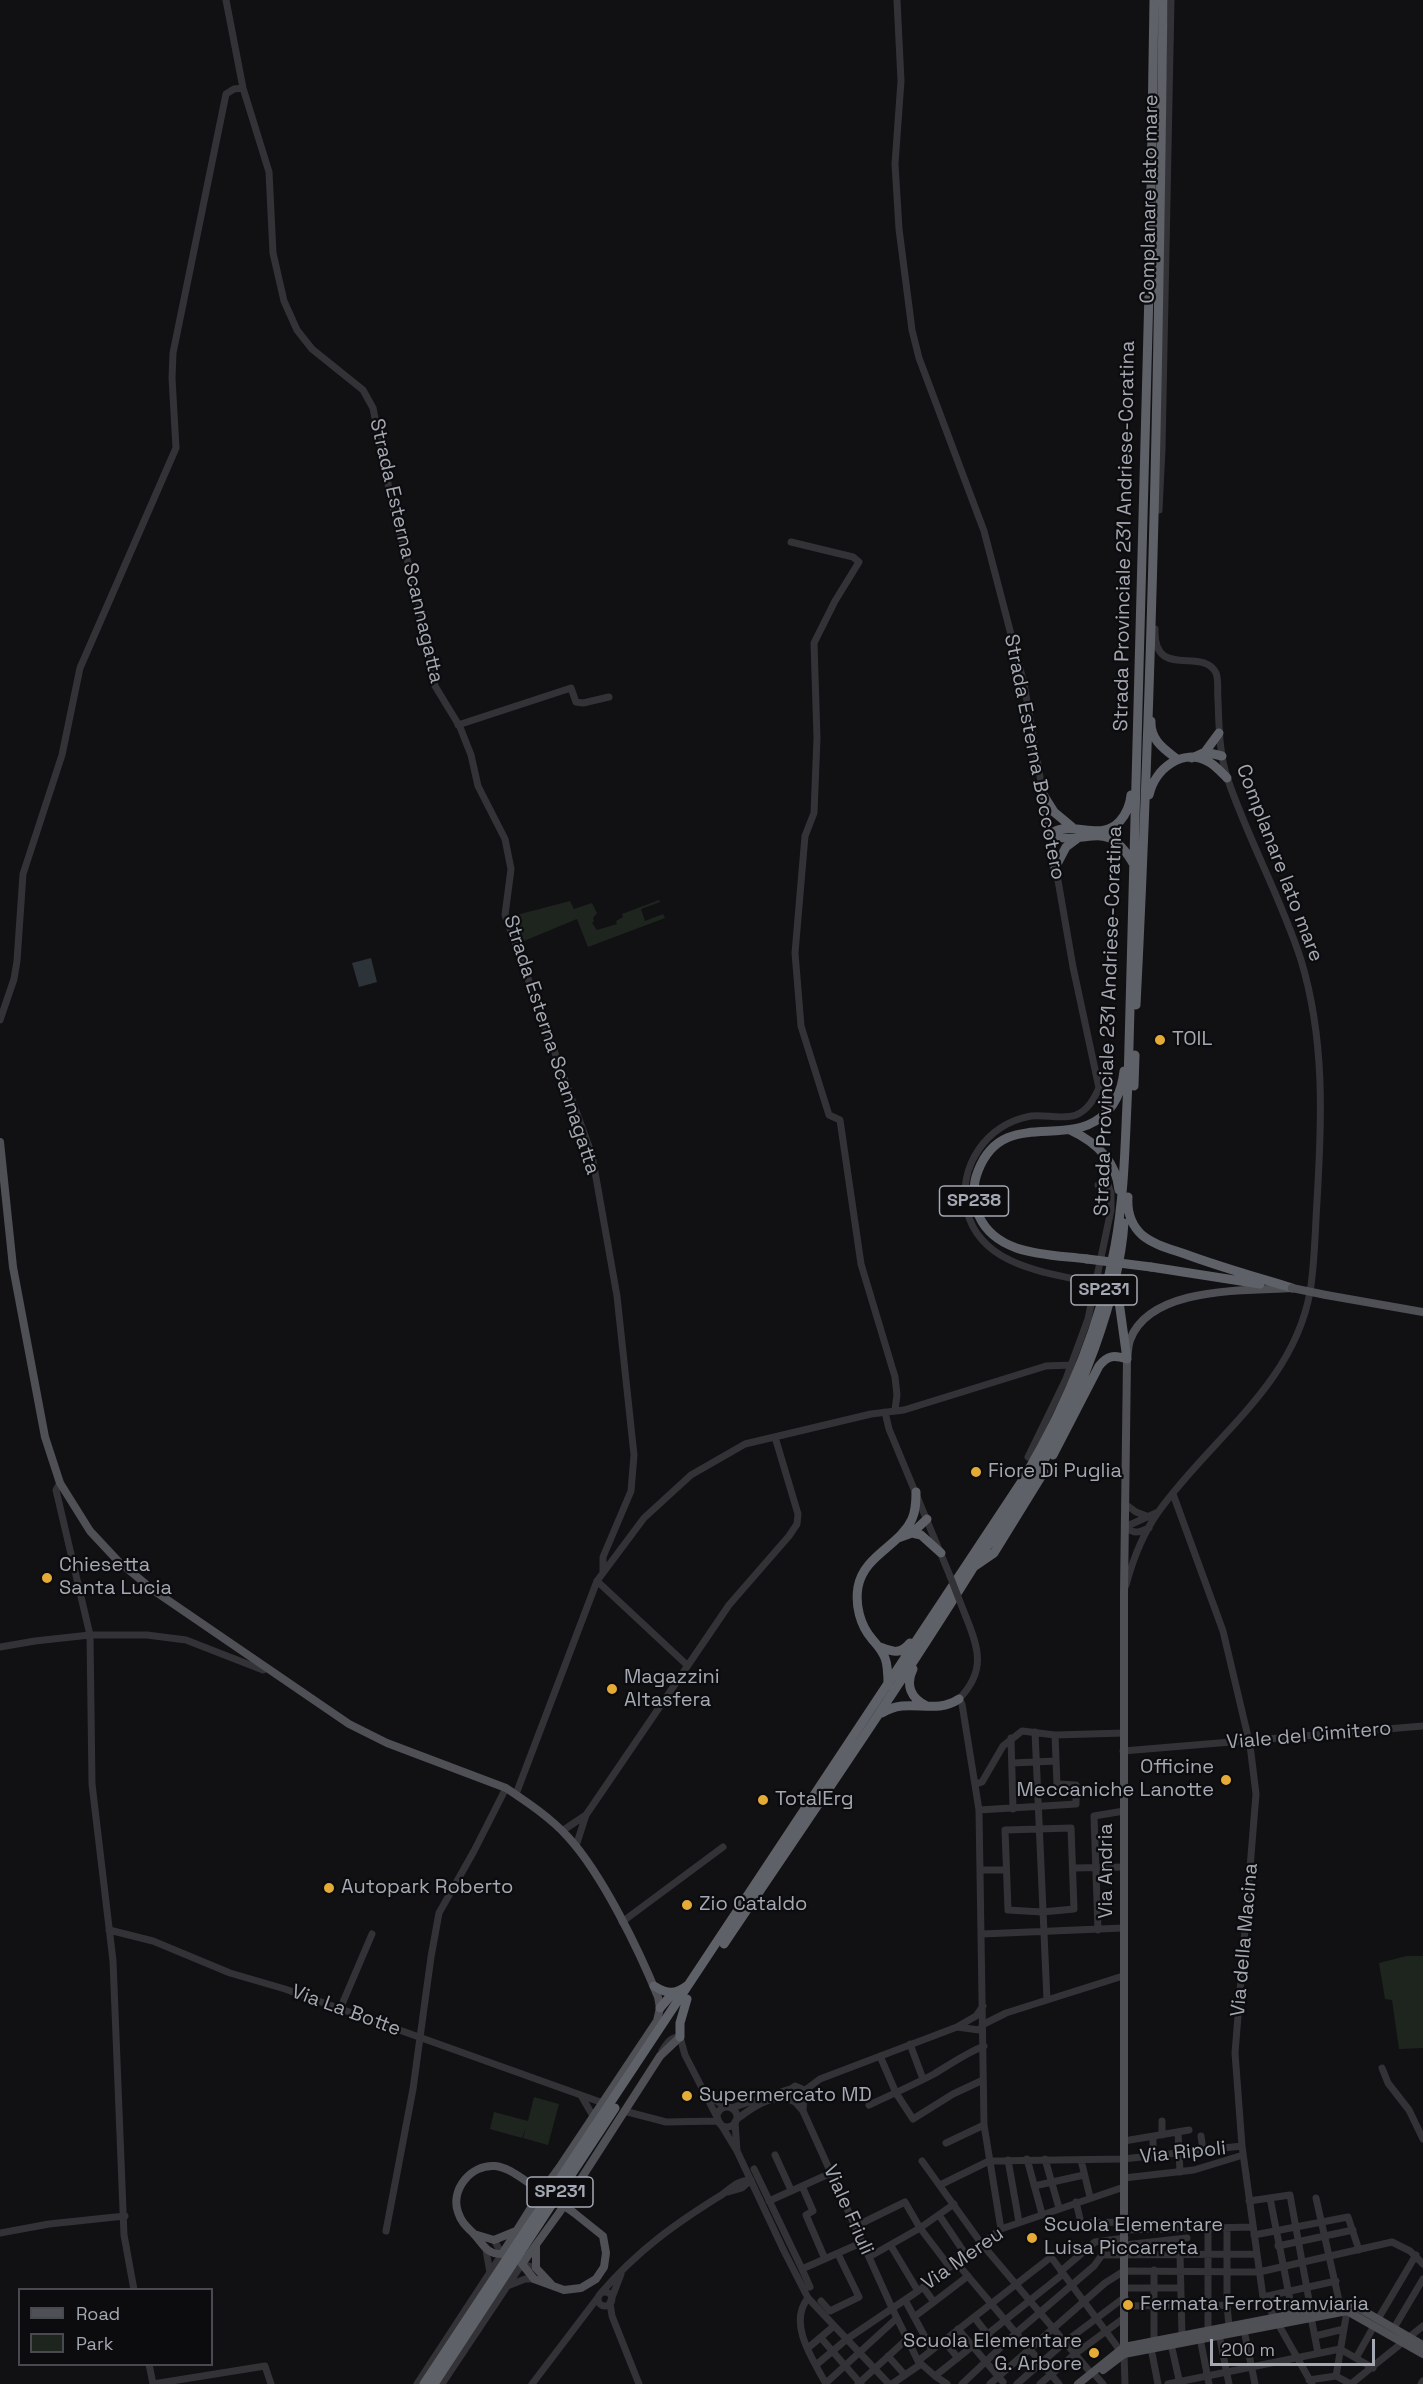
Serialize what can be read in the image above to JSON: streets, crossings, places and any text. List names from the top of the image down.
{
  "streets": {
    "highway": ["Strada Provinciale 231 Andriese-Coratina", "SP238", "SP231"],
    "main road": ["Via Andria"],
    "street": [
      "Complanare lato mare",
      "Strada Esterna Scannagatta",
      "Strada Esterna Boccotero",
      "Viale del Cimitero",
      "Via della Macina",
      "Via La Botte",
      "Via Ripoli",
      "Viale Friuli",
      "Via Mereu"
    ]
  },
  "crossings": [
    ["Complanare lato mare", "Via della Macina"],
    ["SP238", "Via Andria"],
    ["Viale del Cimitero", "Via Andria"],
    ["Viale del Cimitero", "Via della Macina"],
    ["Via Andria", "Via Ripoli"],
    ["Via Andria", "Via Mereu"],
    ["Via della Macina", "Via Ripoli"],
    ["Via della Macina", "Via Mereu"],
    ["Viale Friuli", "Via Mereu"]
  ],
  "places": [
    "TOIL",
    "Fiore Di Puglia",
    "Chiesetta Santa Lucia",
    "Magazzini Altasfera",
    "Officine Meccaniche Lanotte",
    "TotalErg",
    "Autopark Roberto",
    "Zio Cataldo",
    "Supermercato MD",
    "Scuola Elementare Luisa Piccarreta",
    "Fermata Ferrotramviaria",
    "Scuola Elementare G. Arbore"
  ],
  "legend": ["Road", "Park"],
  "scale_bar": "200 m"
}
